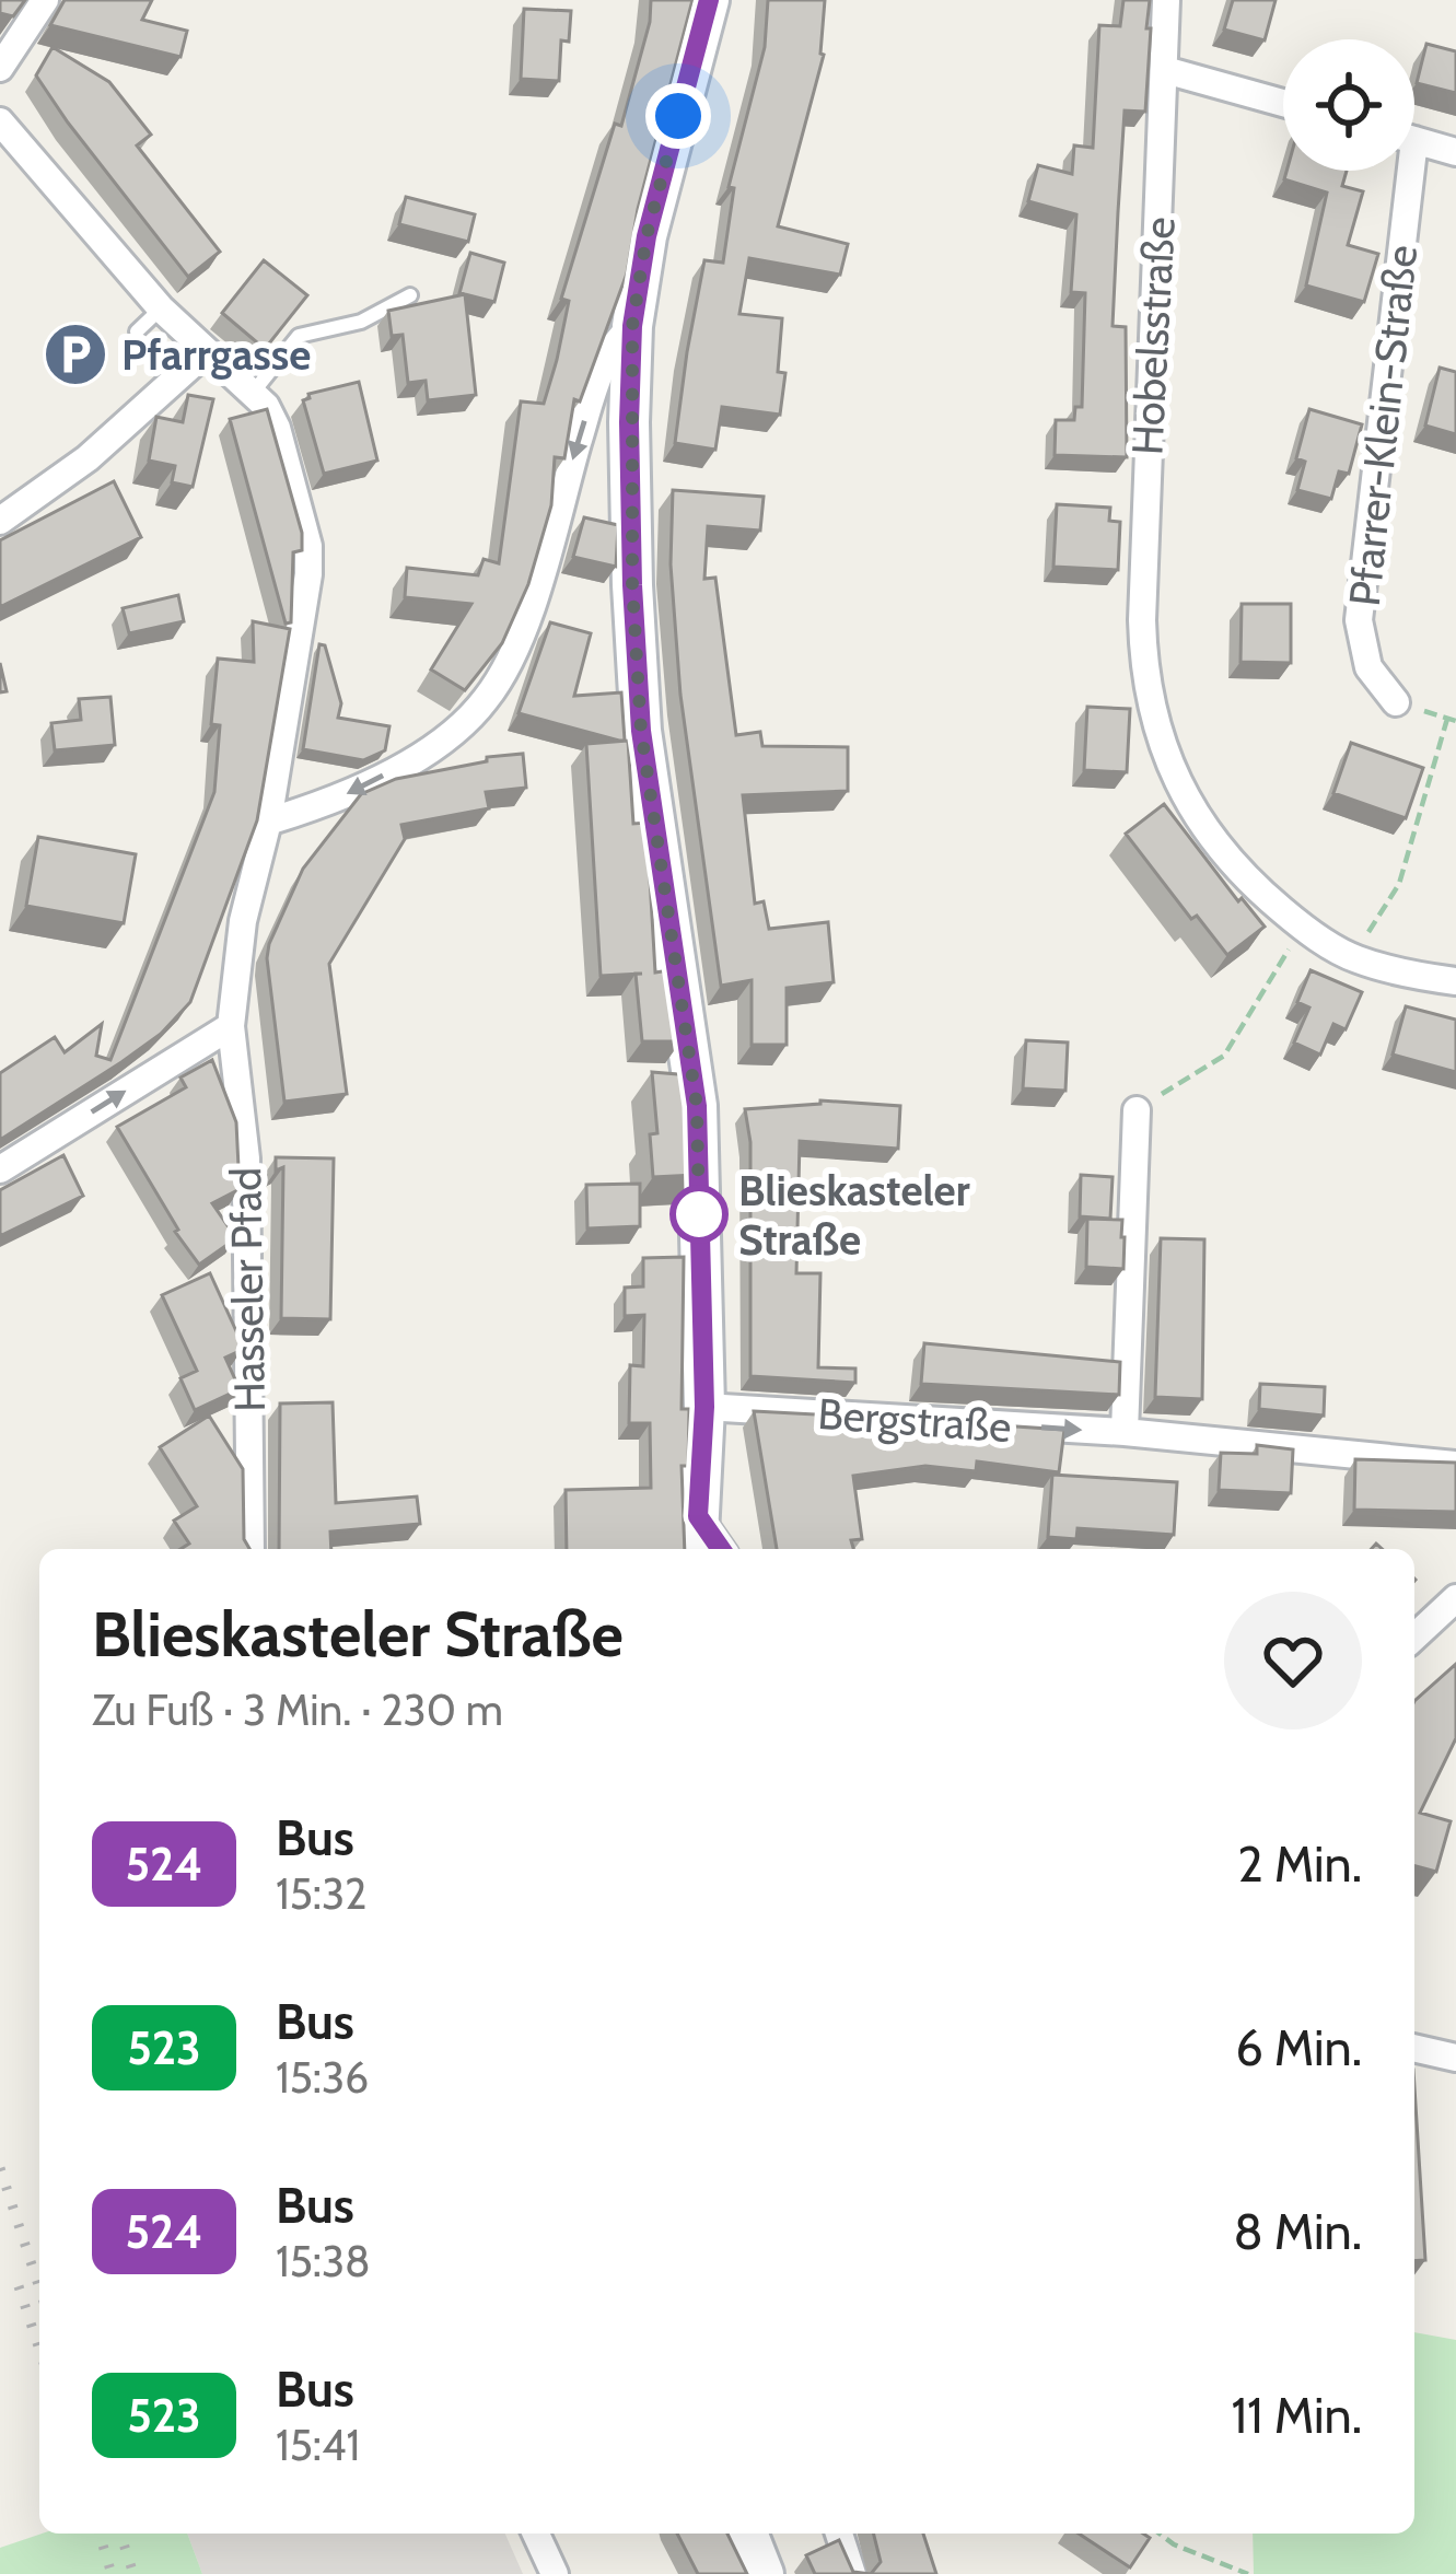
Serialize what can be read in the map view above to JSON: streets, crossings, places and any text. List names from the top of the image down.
{
  "streets": {
    "street": [
      "Hobelsstraße",
      "Pfarrer-Klein-Straße",
      "Hasseler Pfad",
      "Bergstraße"
    ]
  },
  "one_way": ["Bergstraße"],
  "places": {
    "parking": ["Pfarrgasse"],
    "other": ["Blieskasteler Straße"]
  },
  "lines": ["bus line 524"],
  "page": {
    "heading": ["Blieskasteler Straße", "Zu Fuß · 3 Min. · 230 m"],
    "list": [
      {
        "mark": "524",
        "name": "Bus",
        "note": "15:32",
        "value": "2 Min."
      },
      {
        "mark": "523",
        "name": "Bus",
        "note": "15:36",
        "value": "6 Min."
      },
      {
        "mark": "524",
        "name": "Bus",
        "note": "15:38",
        "value": "8 Min."
      },
      {
        "mark": "523",
        "name": "Bus",
        "note": "15:41",
        "value": "11 Min."
      }
    ]
  }
}
